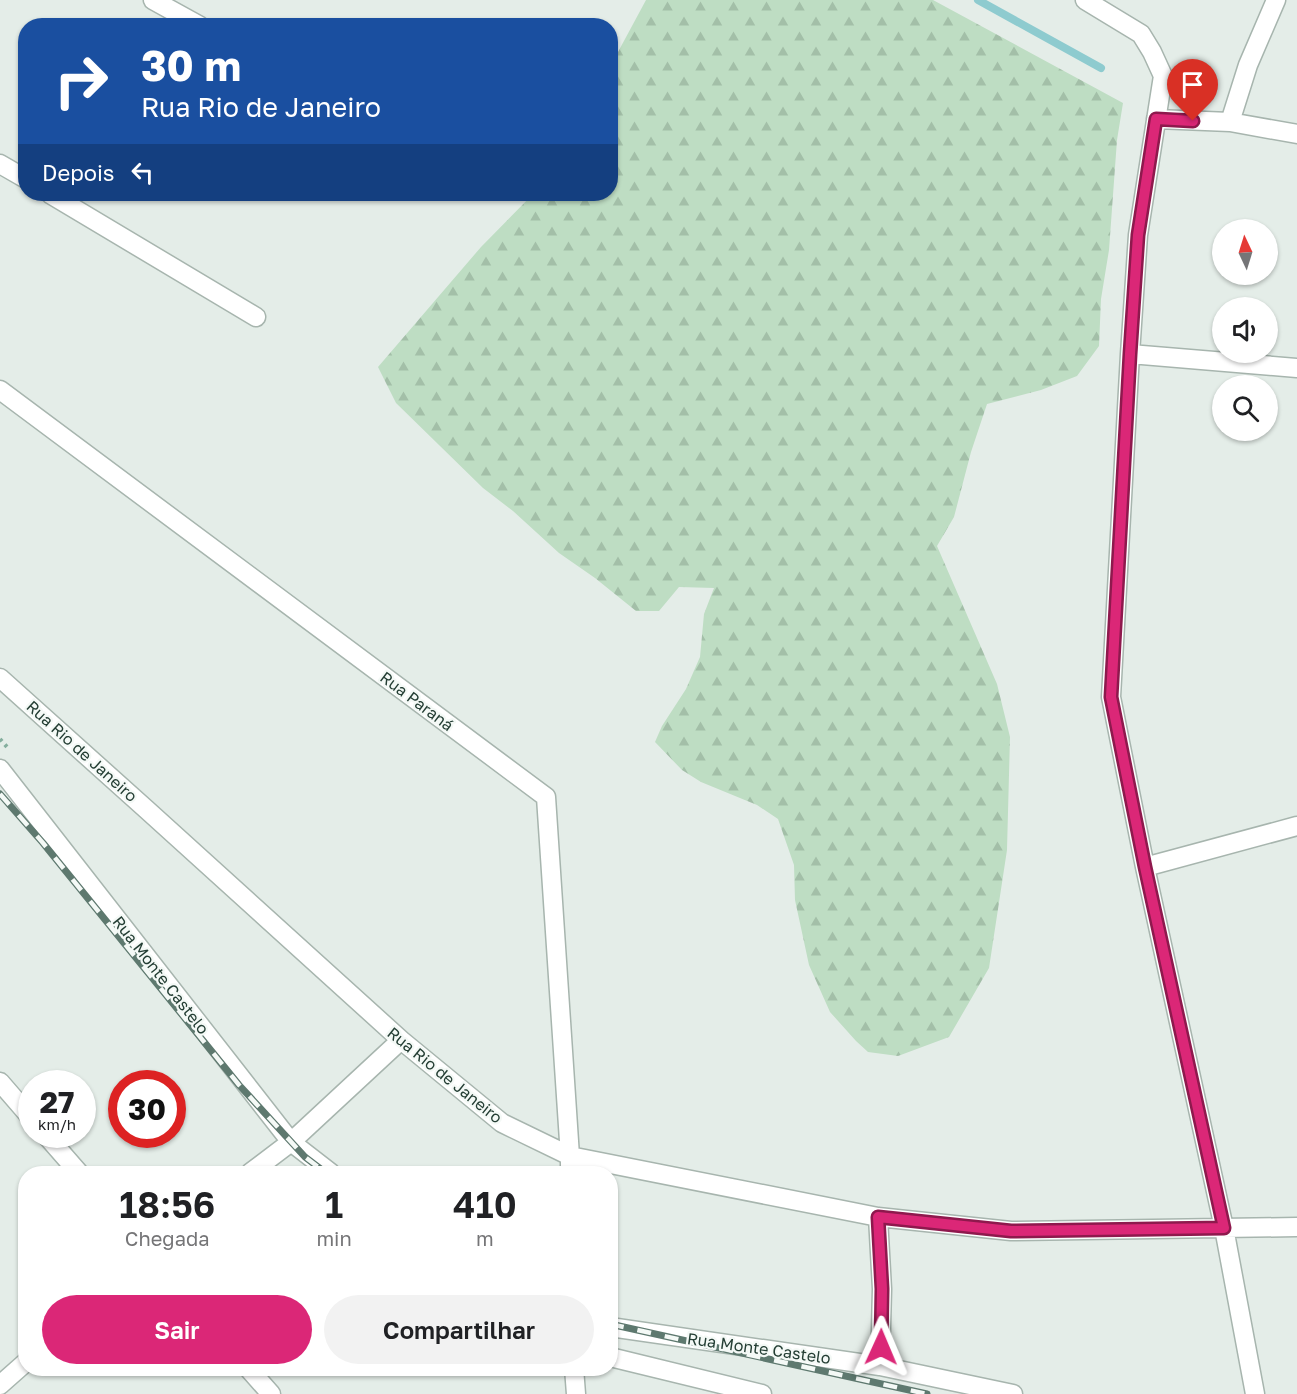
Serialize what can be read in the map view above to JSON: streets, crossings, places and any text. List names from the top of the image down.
{
  "streets": {
    "street": ["Rua Paraná", "Rua Rio de Janeiro", "Rua Monte Castelo"]
  },
  "crossings": [
    ["Rua Paraná", "Rua Rio de Janeiro"]
  ],
  "north": "top",
  "page": {
    "turn": ["30 m", "Rua Rio de Janeiro"],
    "then": "Depois",
    "speed": "27 km/h",
    "limit": "30",
    "eta": [
      "18:56",
      "Chegada",
      "1",
      "min",
      "410",
      "m"
    ],
    "buttons": ["Sair", "Compartilhar"]
  }
}
